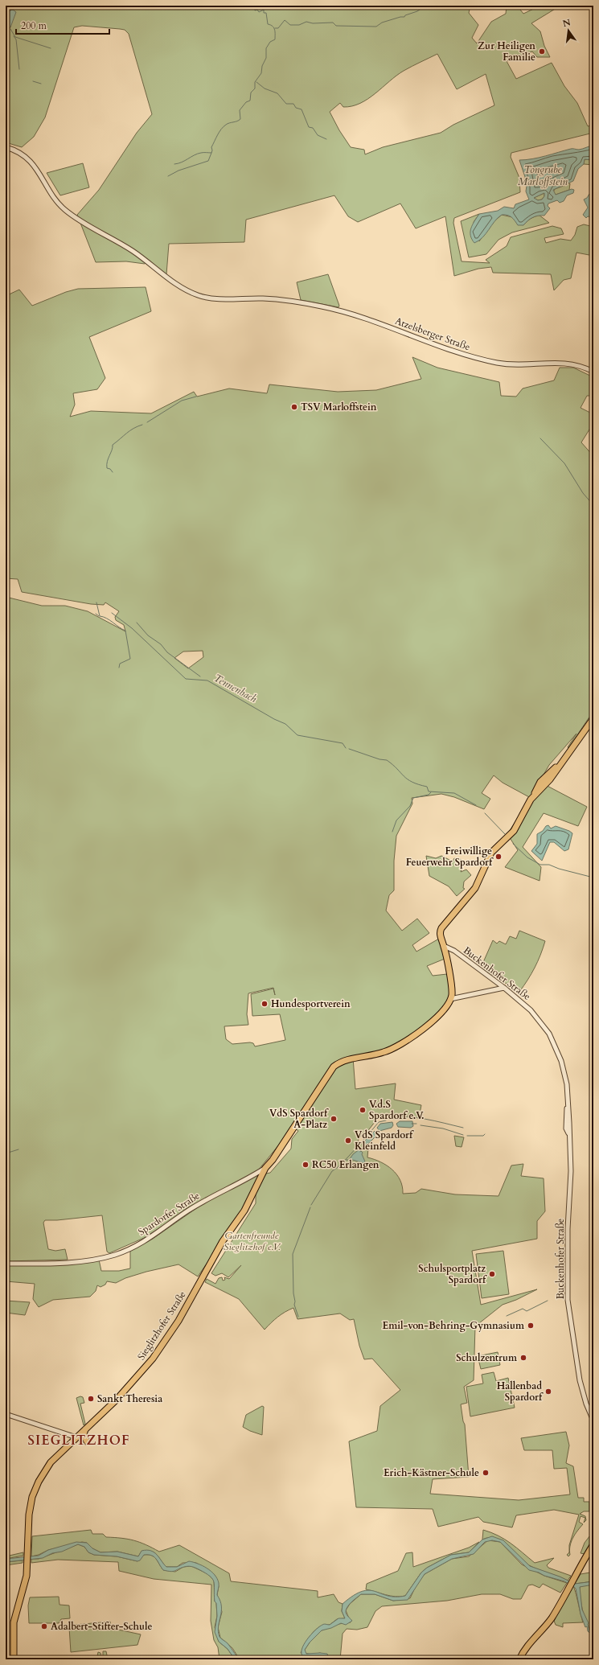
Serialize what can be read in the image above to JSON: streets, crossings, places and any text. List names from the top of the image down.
{
  "streets": {
    "main road": ["Spardorfer Straße", "Sieglitzhofer Straße"],
    "street": ["Atzelsberger Straße", "Buckenhofer Straße"]
  },
  "crossings": [
    ["Spardorfer Straße", "Sieglitzhofer Straße"]
  ],
  "districts": ["SIEGLITZHOF"],
  "water": ["Tongrube Marloffstein", "Tennenbach"],
  "parks": ["Gartenfreunde Sieglitzhof e.V."],
  "places": [
    "Zur Heiligen Familie",
    "TSV Marloffstein",
    "Freiwillige Feuerwehr Spardorf",
    "Hundesportverein",
    "V.d.S Spardorf e.V.",
    "VdS Spardorf A-Platz",
    "VdS Spardorf Kleinfeld",
    "RC50 Erlangen",
    "Schulsportplatz Spardorf",
    "Emil-von-Behring-Gymnasium",
    "Schulzentrum",
    "Hallenbad Spardorf",
    "Sankt Theresia",
    "Erich-Kästner-Schule",
    "Adalbert-Stifter-Schule"
  ],
  "scale_bar": "200 m",
  "north": "top"
}
